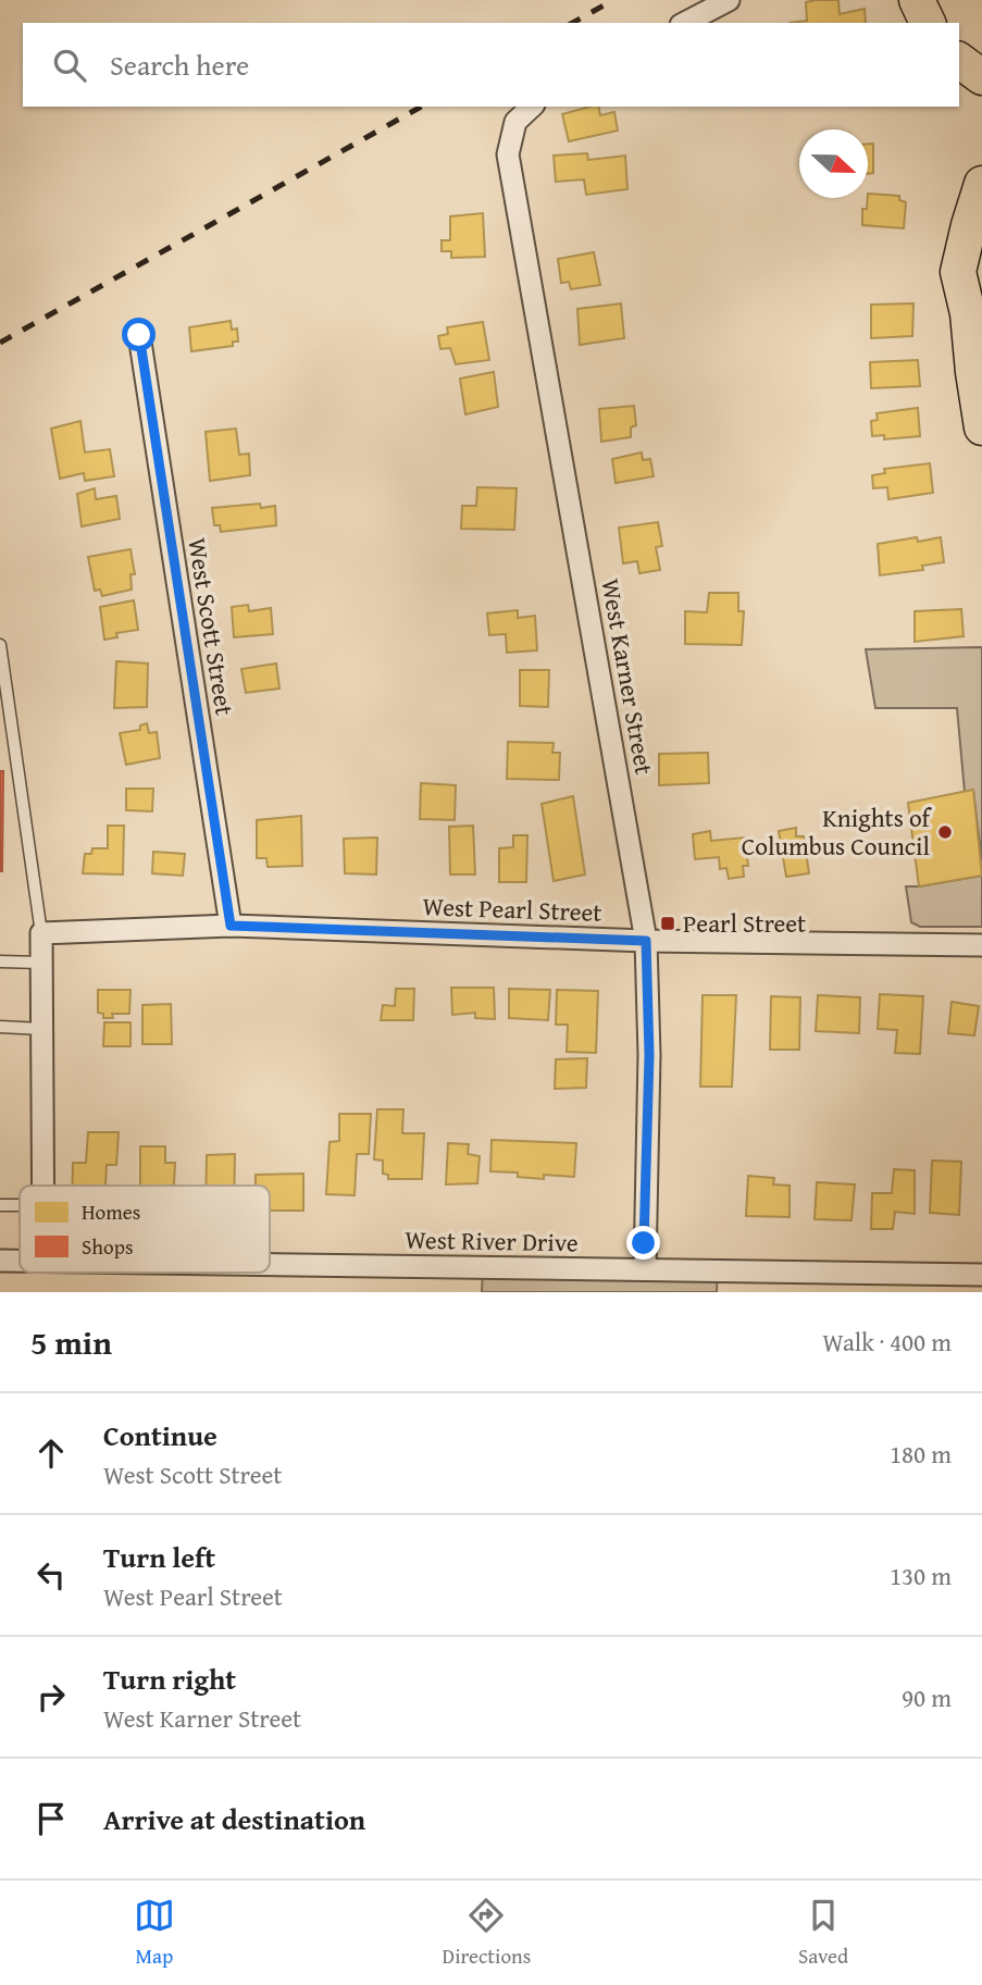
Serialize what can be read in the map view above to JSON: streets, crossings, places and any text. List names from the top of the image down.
{
  "streets": {
    "street": [
      "West Scott Street",
      "West Karner Street",
      "West Pearl Street",
      "West River Drive"
    ]
  },
  "crossings": [
    ["West Scott Street", "West Pearl Street"],
    ["West Karner Street", "West Pearl Street"],
    ["West Karner Street", "West River Drive"]
  ],
  "places": {
    "other": ["Knights of Columbus Council"],
    "transit": ["Pearl Street"]
  },
  "legend": ["Homes", "Shops"],
  "north": "right",
  "page": {
    "search": "Search here",
    "heading": ["5 min", "Walk · 400 m"],
    "list": [
      ["Continue", "West Scott Street", "180 m"],
      ["Turn left", "West Pearl Street", "130 m"],
      ["Turn right", "West Karner Street", "90 m"],
      "Arrive at destination"
    ],
    "nav": ["Map", "Directions", "Saved"]
  }
}
